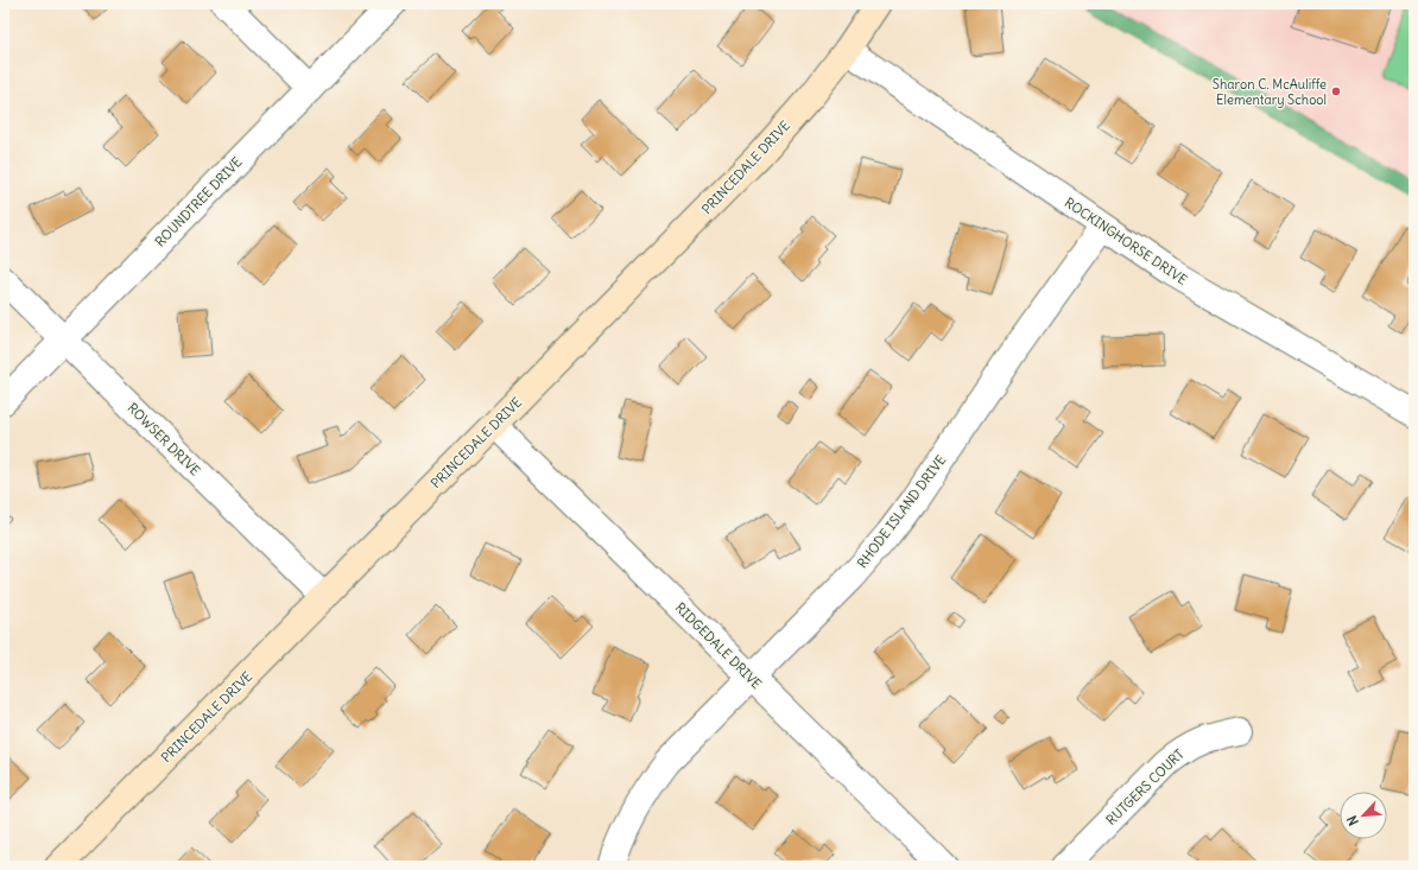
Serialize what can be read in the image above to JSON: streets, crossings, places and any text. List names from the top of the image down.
{
  "streets": {
    "street": [
      "PRINCEDALE DRIVE",
      "ROUNDTREE DRIVE",
      "ROCKINGHORSE DRIVE",
      "ROWSER DRIVE",
      "RHODE ISLAND DRIVE",
      "RIDGEDALE DRIVE",
      "RUTGERS COURT"
    ]
  },
  "crossings": [
    ["PRINCEDALE DRIVE", "ROCKINGHORSE DRIVE"],
    ["PRINCEDALE DRIVE", "ROWSER DRIVE"],
    ["PRINCEDALE DRIVE", "RIDGEDALE DRIVE"],
    ["ROUNDTREE DRIVE", "ROWSER DRIVE"],
    ["ROCKINGHORSE DRIVE", "RHODE ISLAND DRIVE"],
    ["RHODE ISLAND DRIVE", "RIDGEDALE DRIVE"]
  ],
  "places": ["Sharon C. McAuliffe Elementary School"],
  "north": "bottom left"
}
